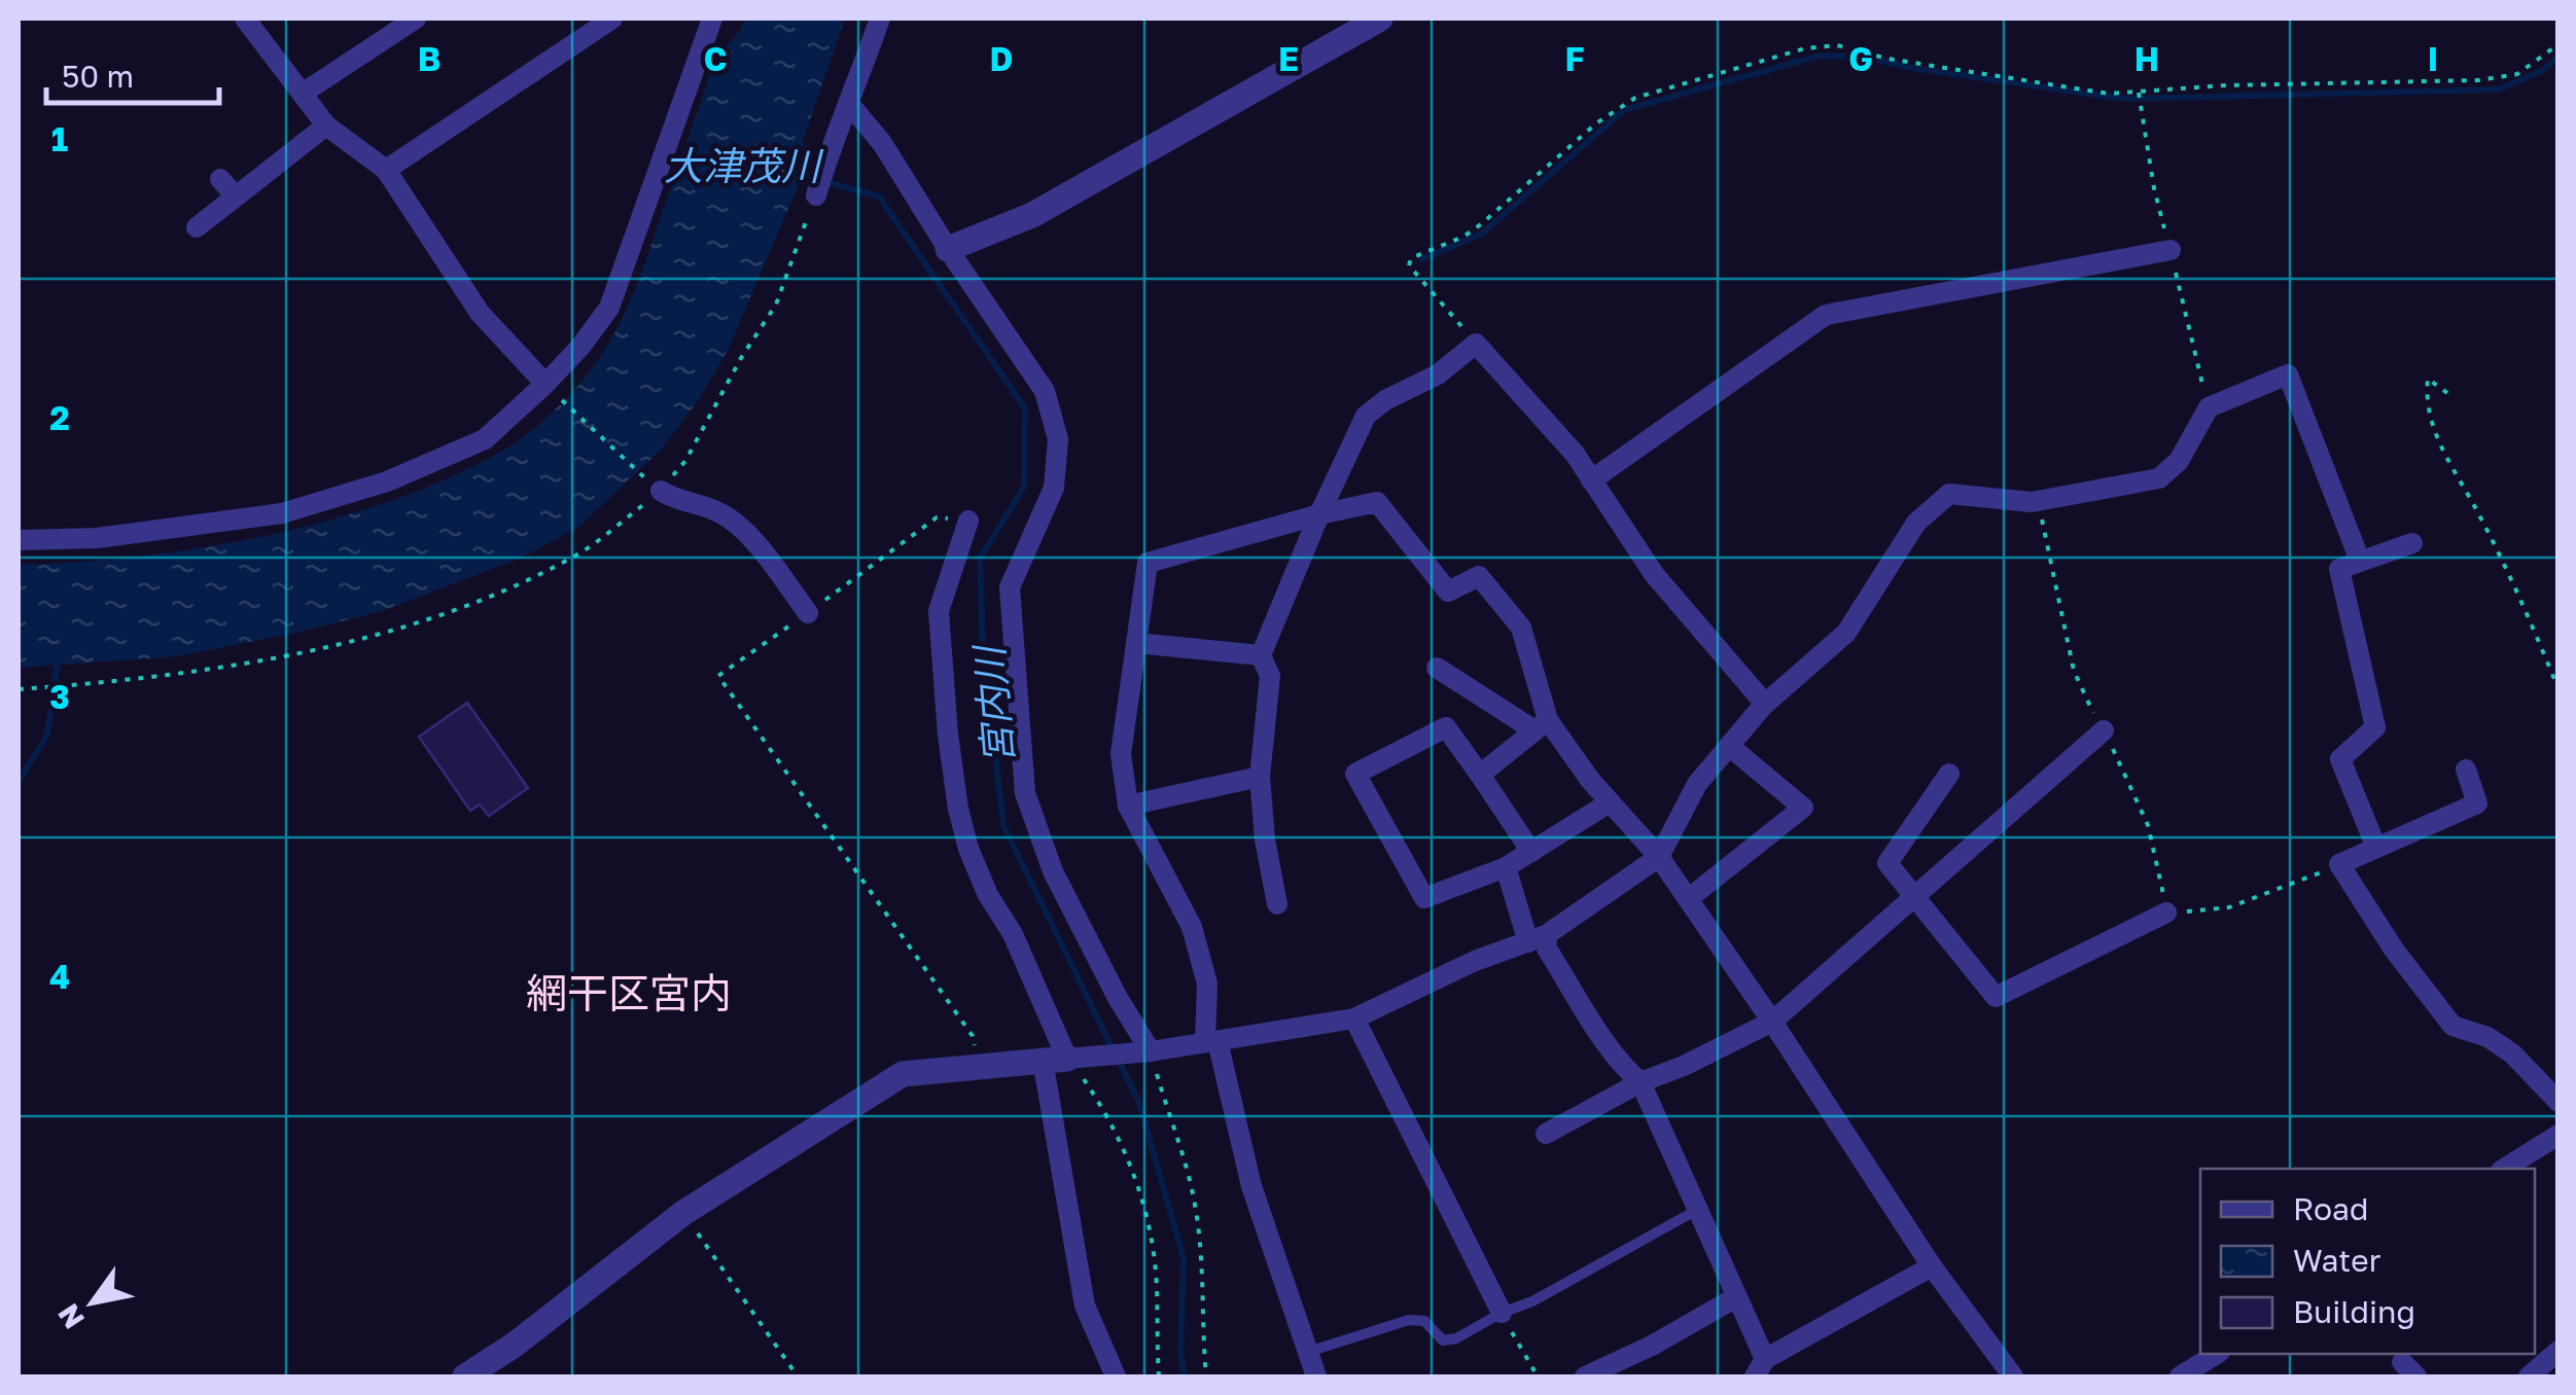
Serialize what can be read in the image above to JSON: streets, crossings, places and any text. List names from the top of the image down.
{
  "districts": ["網干区宮内"],
  "water": ["大津茂川", "宮内川"],
  "legend": ["Road", "Water", "Building"],
  "scale_bar": "50 m",
  "north": "bottom left",
  "grid": {
    "columns": [
      "B",
      "C",
      "D",
      "E",
      "F",
      "G",
      "H",
      "I"
    ],
    "rows": [
      "1",
      "2",
      "3",
      "4"
    ]
  }
}
